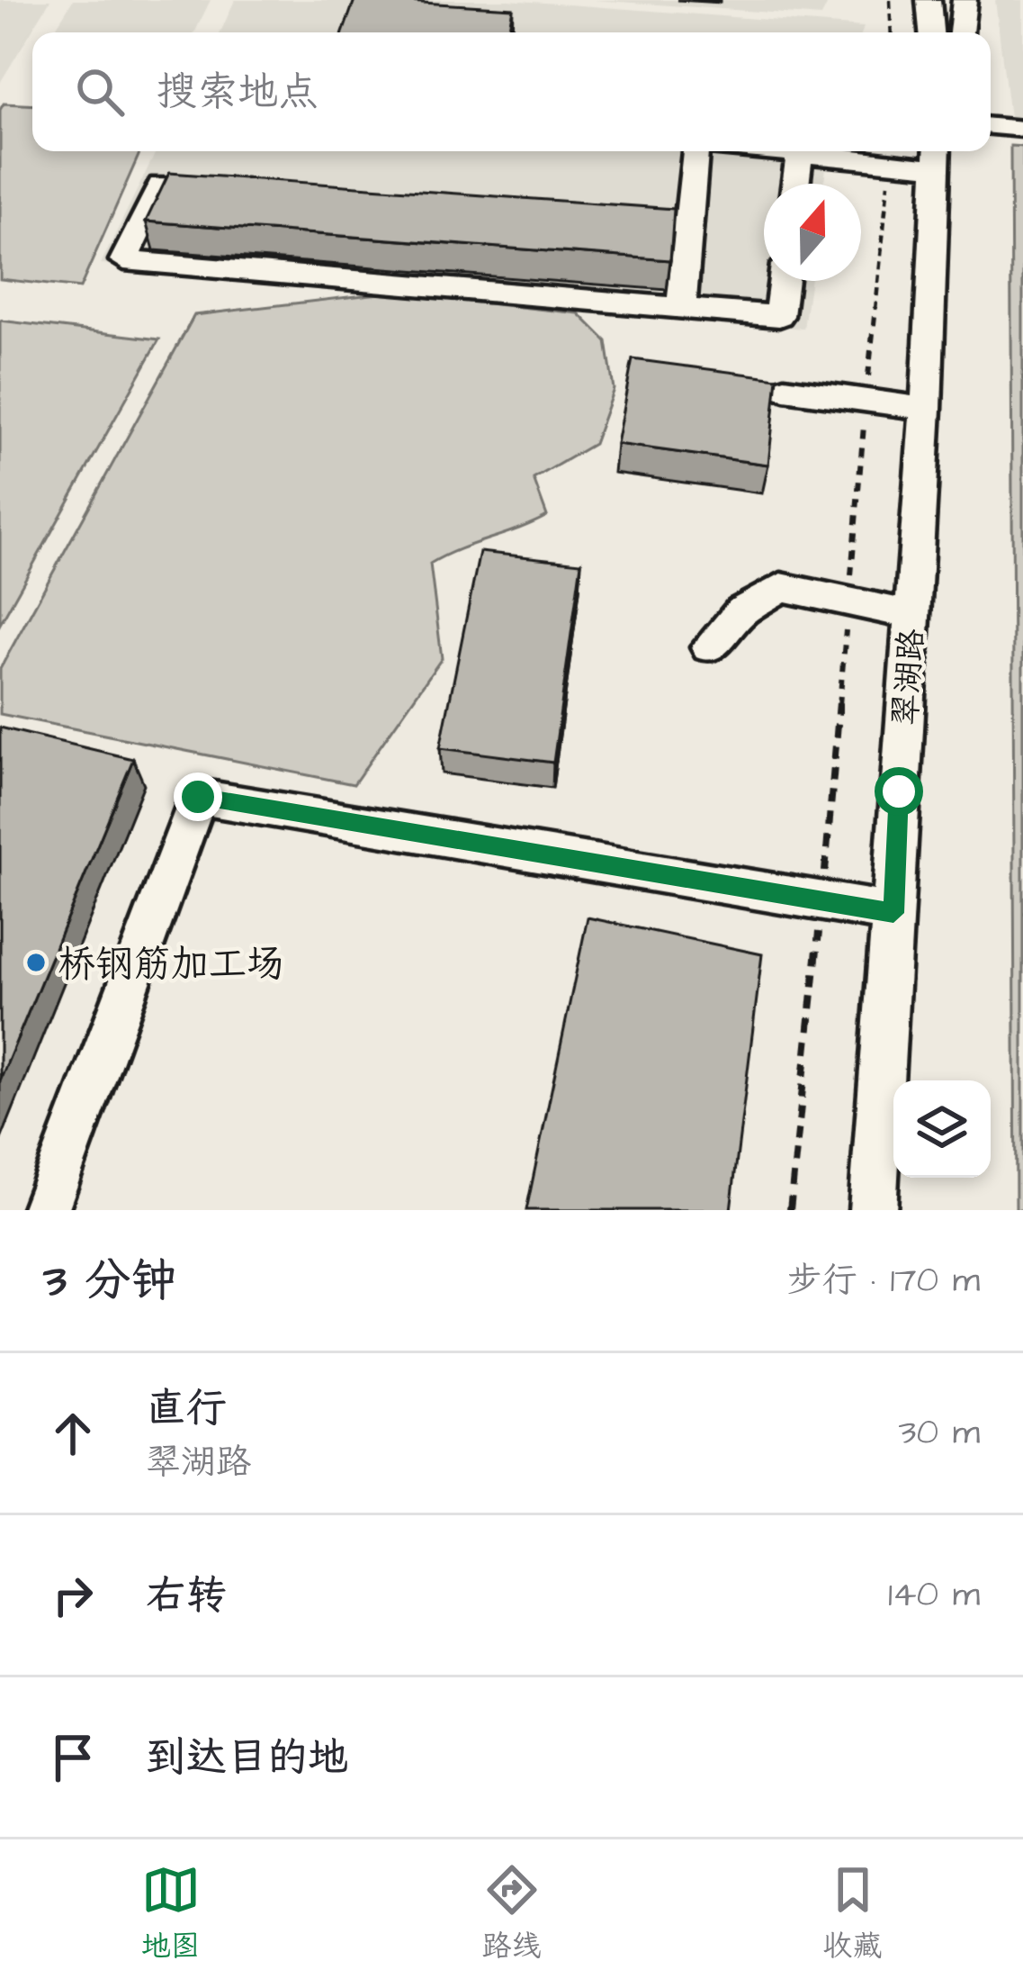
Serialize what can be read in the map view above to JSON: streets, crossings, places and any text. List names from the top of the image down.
{
  "streets": {
    "street": ["翠湖路"]
  },
  "places": ["桥钢筋加工场"],
  "north": "top",
  "page": {
    "search": "搜索地点",
    "heading": ["3 分钟", "步行 · 170 m"],
    "list": [
      ["直行", "翠湖路", "30 m"],
      ["右转", "140 m"],
      "到达目的地"
    ],
    "nav": ["地图", "路线", "收藏"]
  }
}
